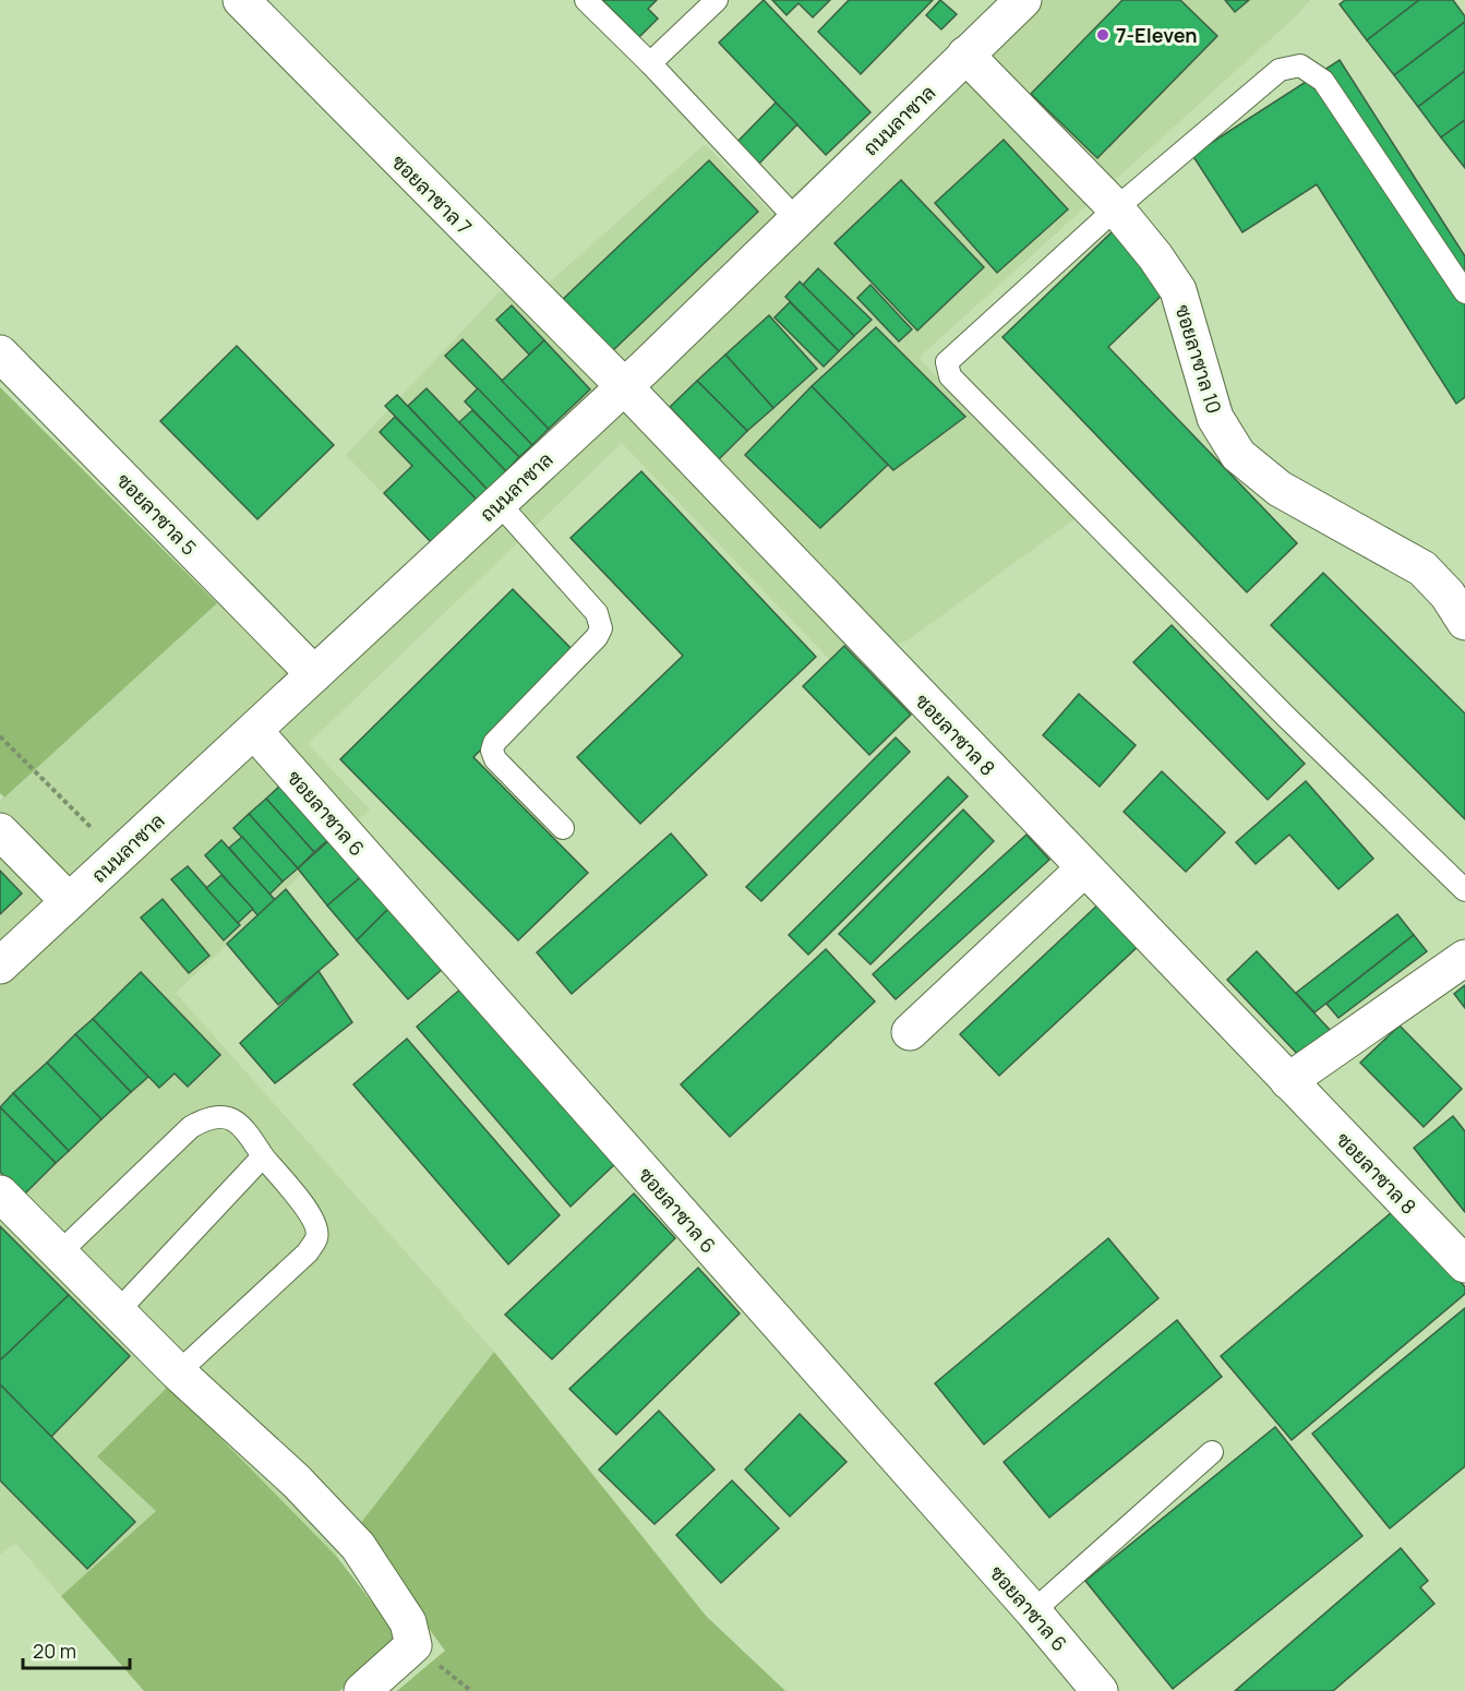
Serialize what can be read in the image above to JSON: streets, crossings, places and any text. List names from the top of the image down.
{
  "streets": {
    "street": [
      "ถนนลาซาล",
      "ซอยลาซาล 7",
      "ซอยลาซาล 10",
      "ซอยลาซาล 5",
      "ซอยลาซาล 8",
      "ซอยลาซาล 6"
    ]
  },
  "crossings": [
    ["ถนนลาซาล", "ซอยลาซาล 7"],
    ["ถนนลาซาล", "ซอยลาซาล 10"],
    ["ถนนลาซาล", "ซอยลาซาล 5"],
    ["ถนนลาซาล", "ซอยลาซาล 8"],
    ["ถนนลาซาล", "ซอยลาซาล 6"],
    ["ซอยลาซาล 7", "ซอยลาซาล 8"]
  ],
  "places": ["7-Eleven"],
  "scale_bar": "20 m"
}
